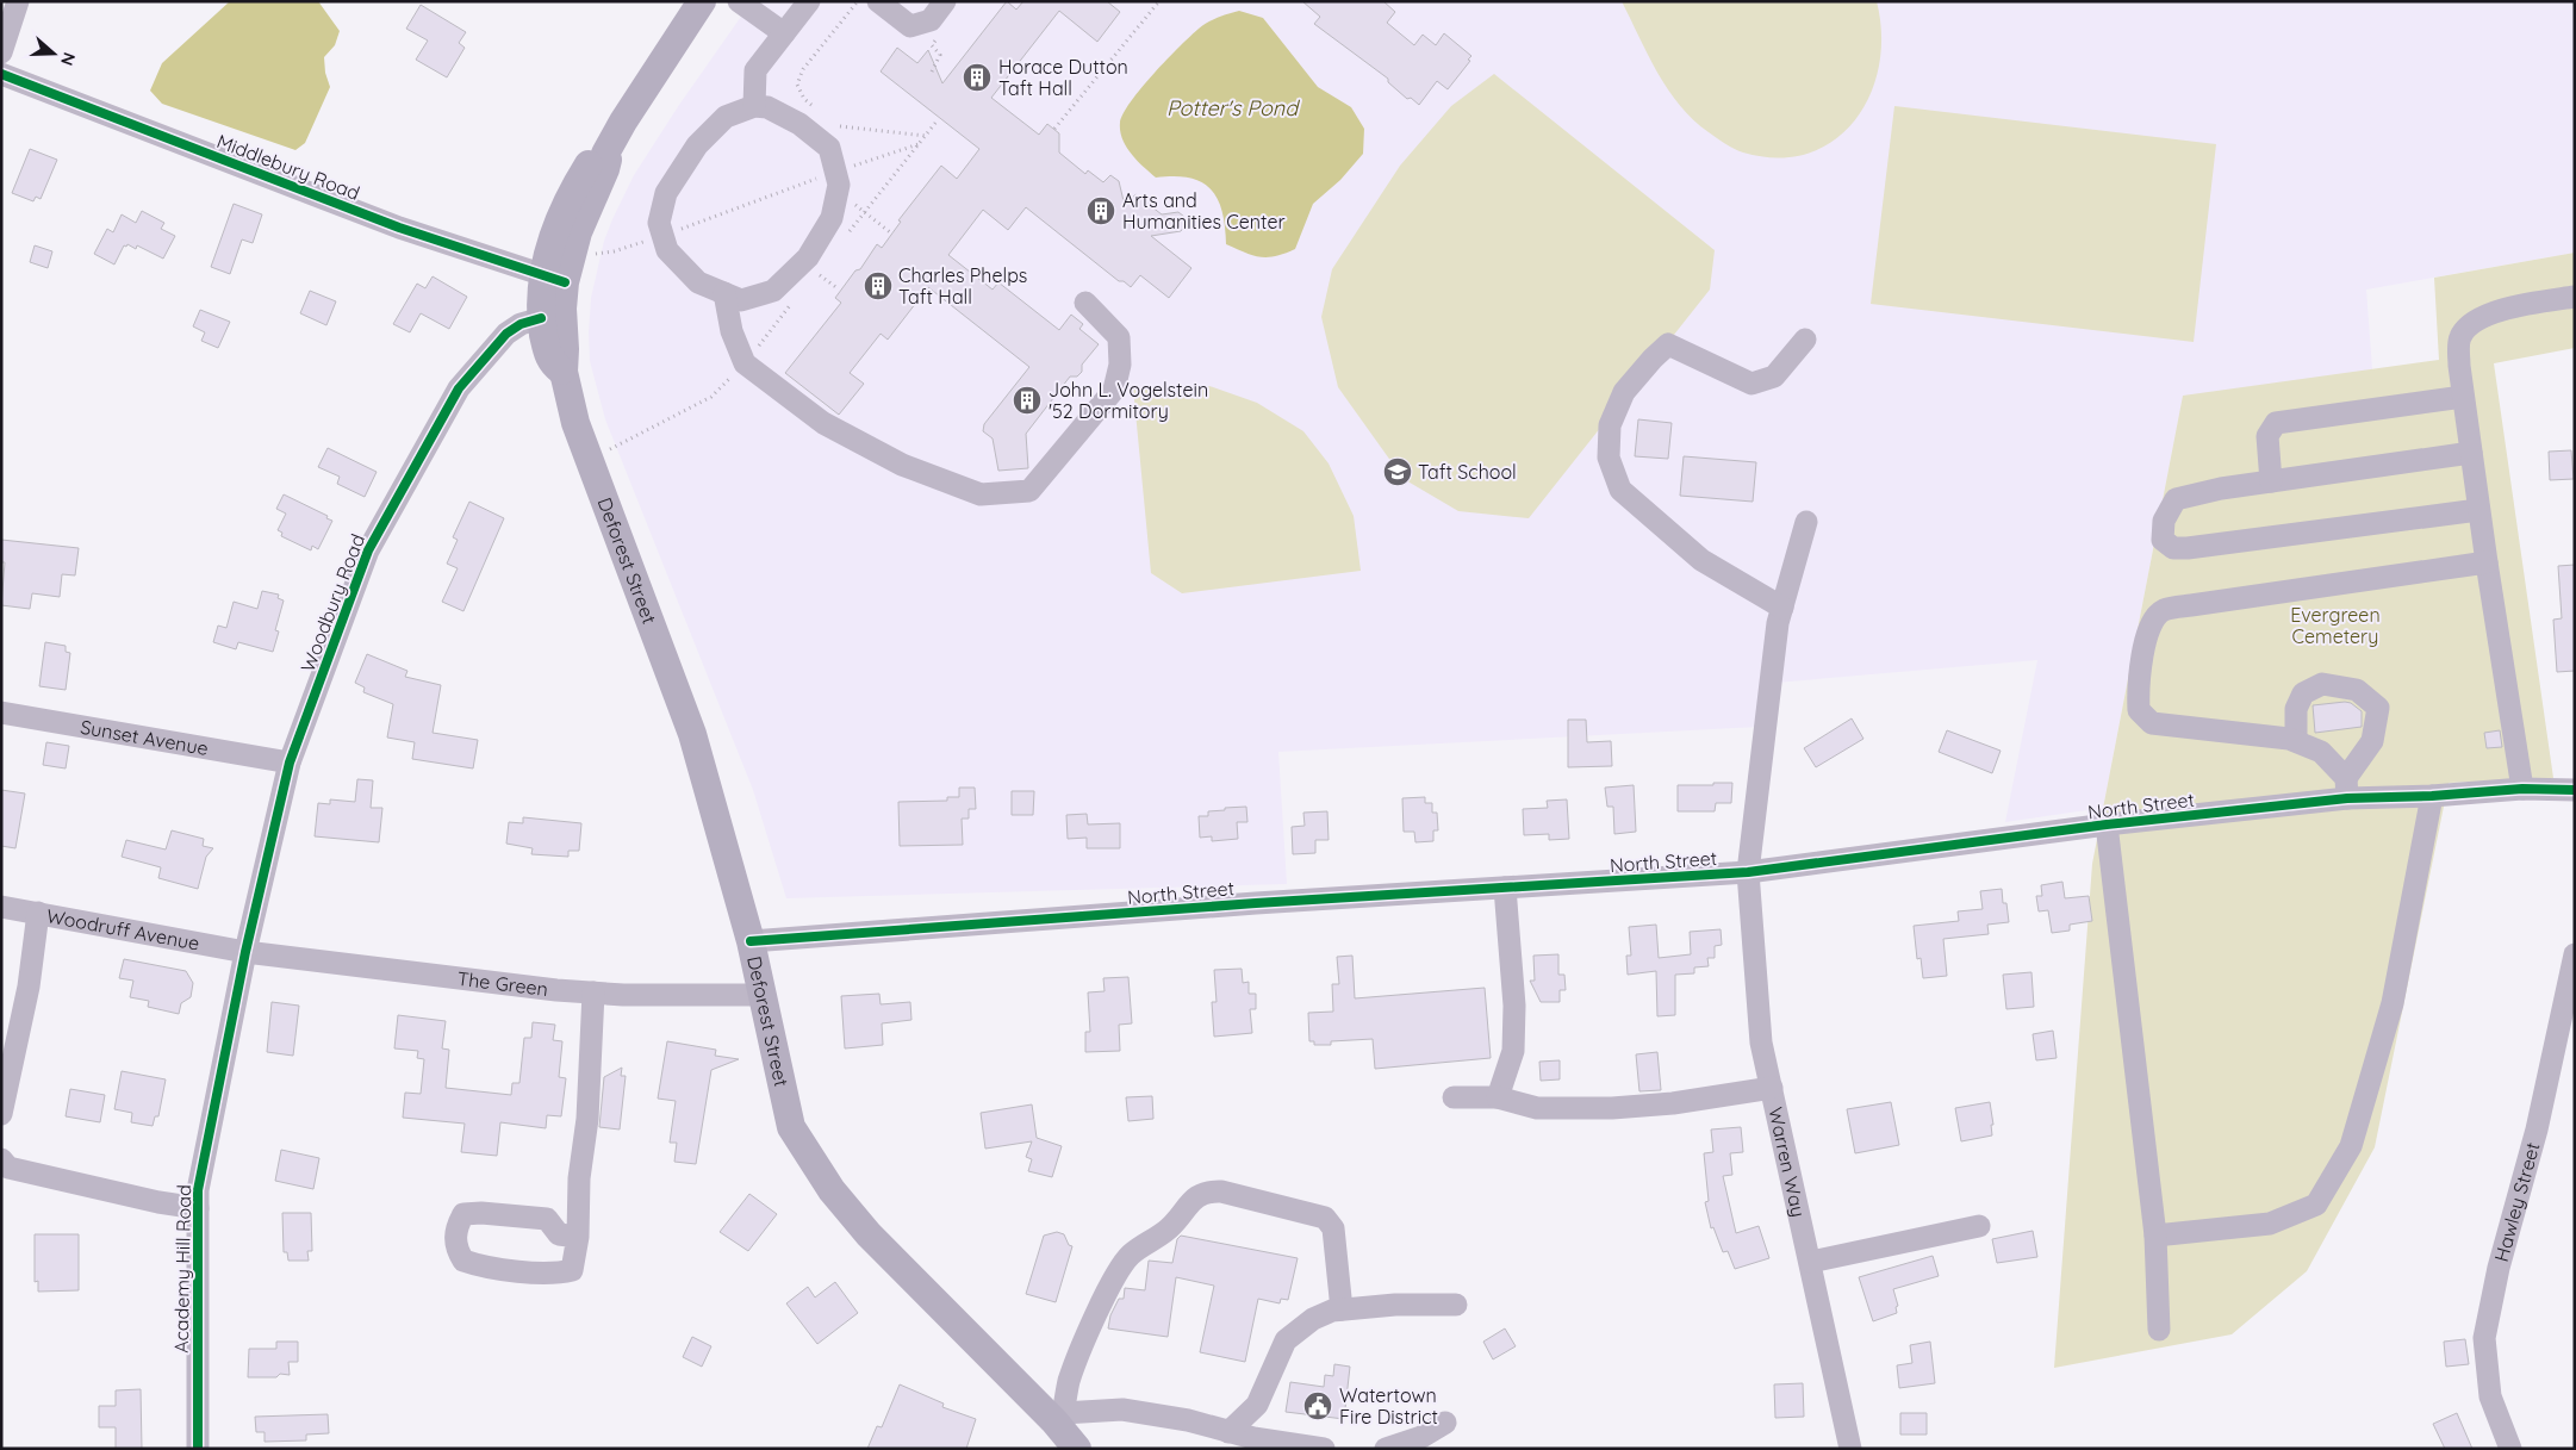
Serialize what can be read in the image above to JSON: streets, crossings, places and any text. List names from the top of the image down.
{
  "streets": {
    "main road": ["Deforest Street"],
    "street": [
      "Middlebury Road",
      "Woodbury Road",
      "Sunset Avenue",
      "North Street",
      "Woodruff Avenue",
      "The Green",
      "Warren Way",
      "Hawley Street",
      "Academy Hill Road"
    ]
  },
  "crossings": [
    ["Deforest Street", "North Street"],
    ["Deforest Street", "The Green"],
    ["Woodbury Road", "Sunset Avenue"],
    ["Woodbury Road", "Woodruff Avenue"],
    ["Woodbury Road", "The Green"],
    ["Woodbury Road", "Academy Hill Road"],
    ["North Street", "Warren Way"],
    ["Woodruff Avenue", "The Green"],
    ["Woodruff Avenue", "Academy Hill Road"],
    ["The Green", "Academy Hill Road"]
  ],
  "water": ["Potter's Pond"],
  "parks": ["Evergreen Cemetery"],
  "places": {
    "building": [
      "Horace Dutton Taft Hall",
      "Arts and Humanities Center",
      "Charles Phelps Taft Hall",
      "John L. Vogelstein '52 Dormitory"
    ],
    "school or university": ["Taft School"],
    "public building": ["Watertown Fire District"]
  },
  "north": "right"
}
